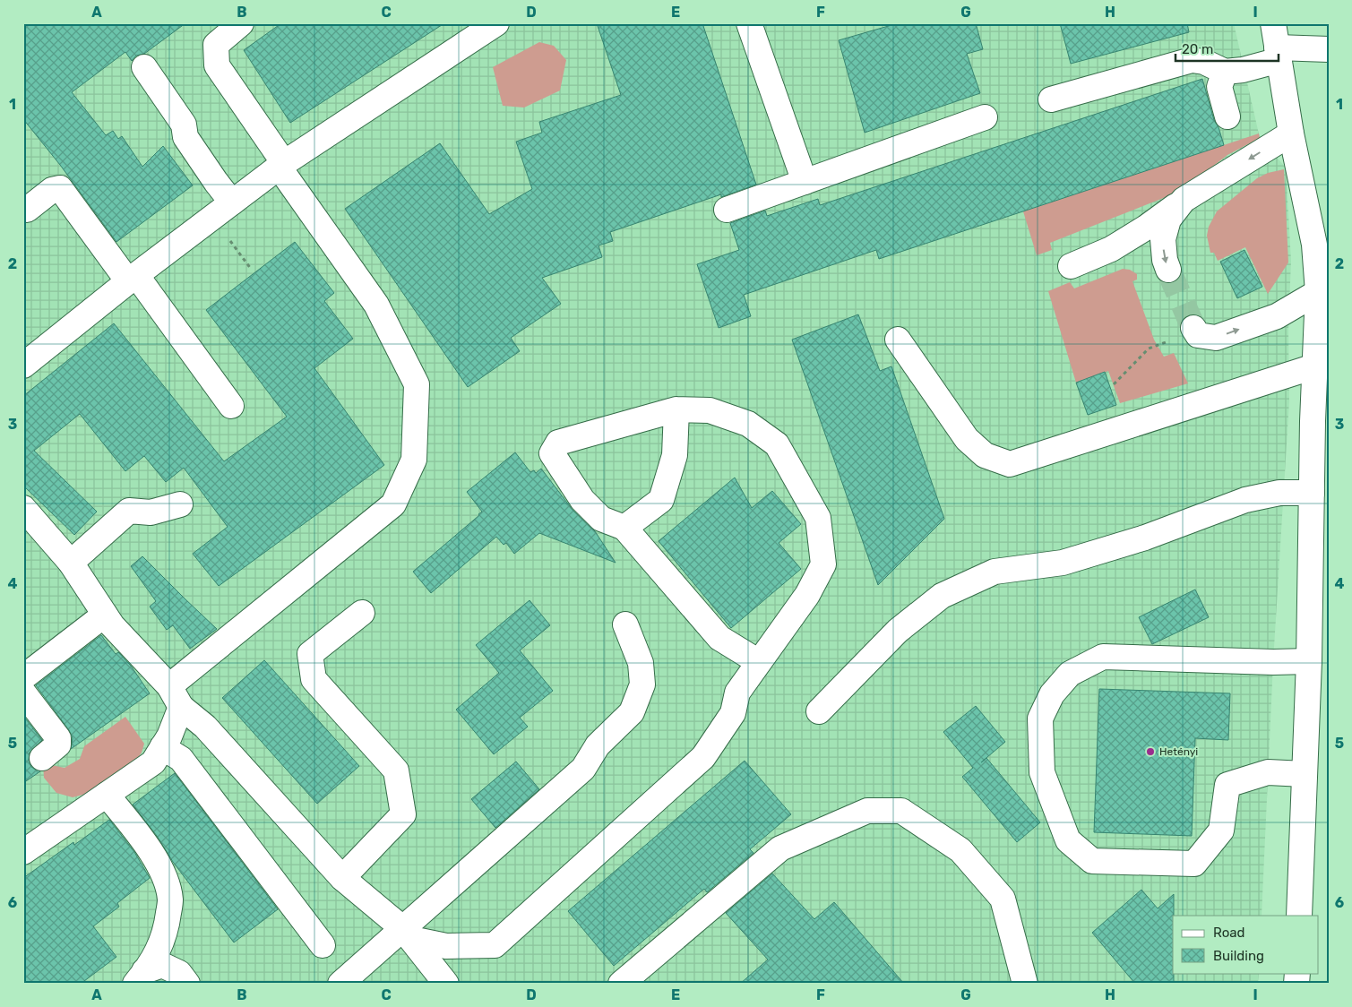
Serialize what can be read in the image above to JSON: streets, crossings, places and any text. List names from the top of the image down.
{
  "places": ["Hetényi"],
  "legend": ["Road", "Building"],
  "scale_bar": "20 m",
  "grid": {
    "columns": [
      "A",
      "B",
      "C",
      "D",
      "E",
      "F",
      "G",
      "H",
      "I"
    ],
    "rows": [
      "1",
      "2",
      "3",
      "4",
      "5",
      "6"
    ]
  }
}
